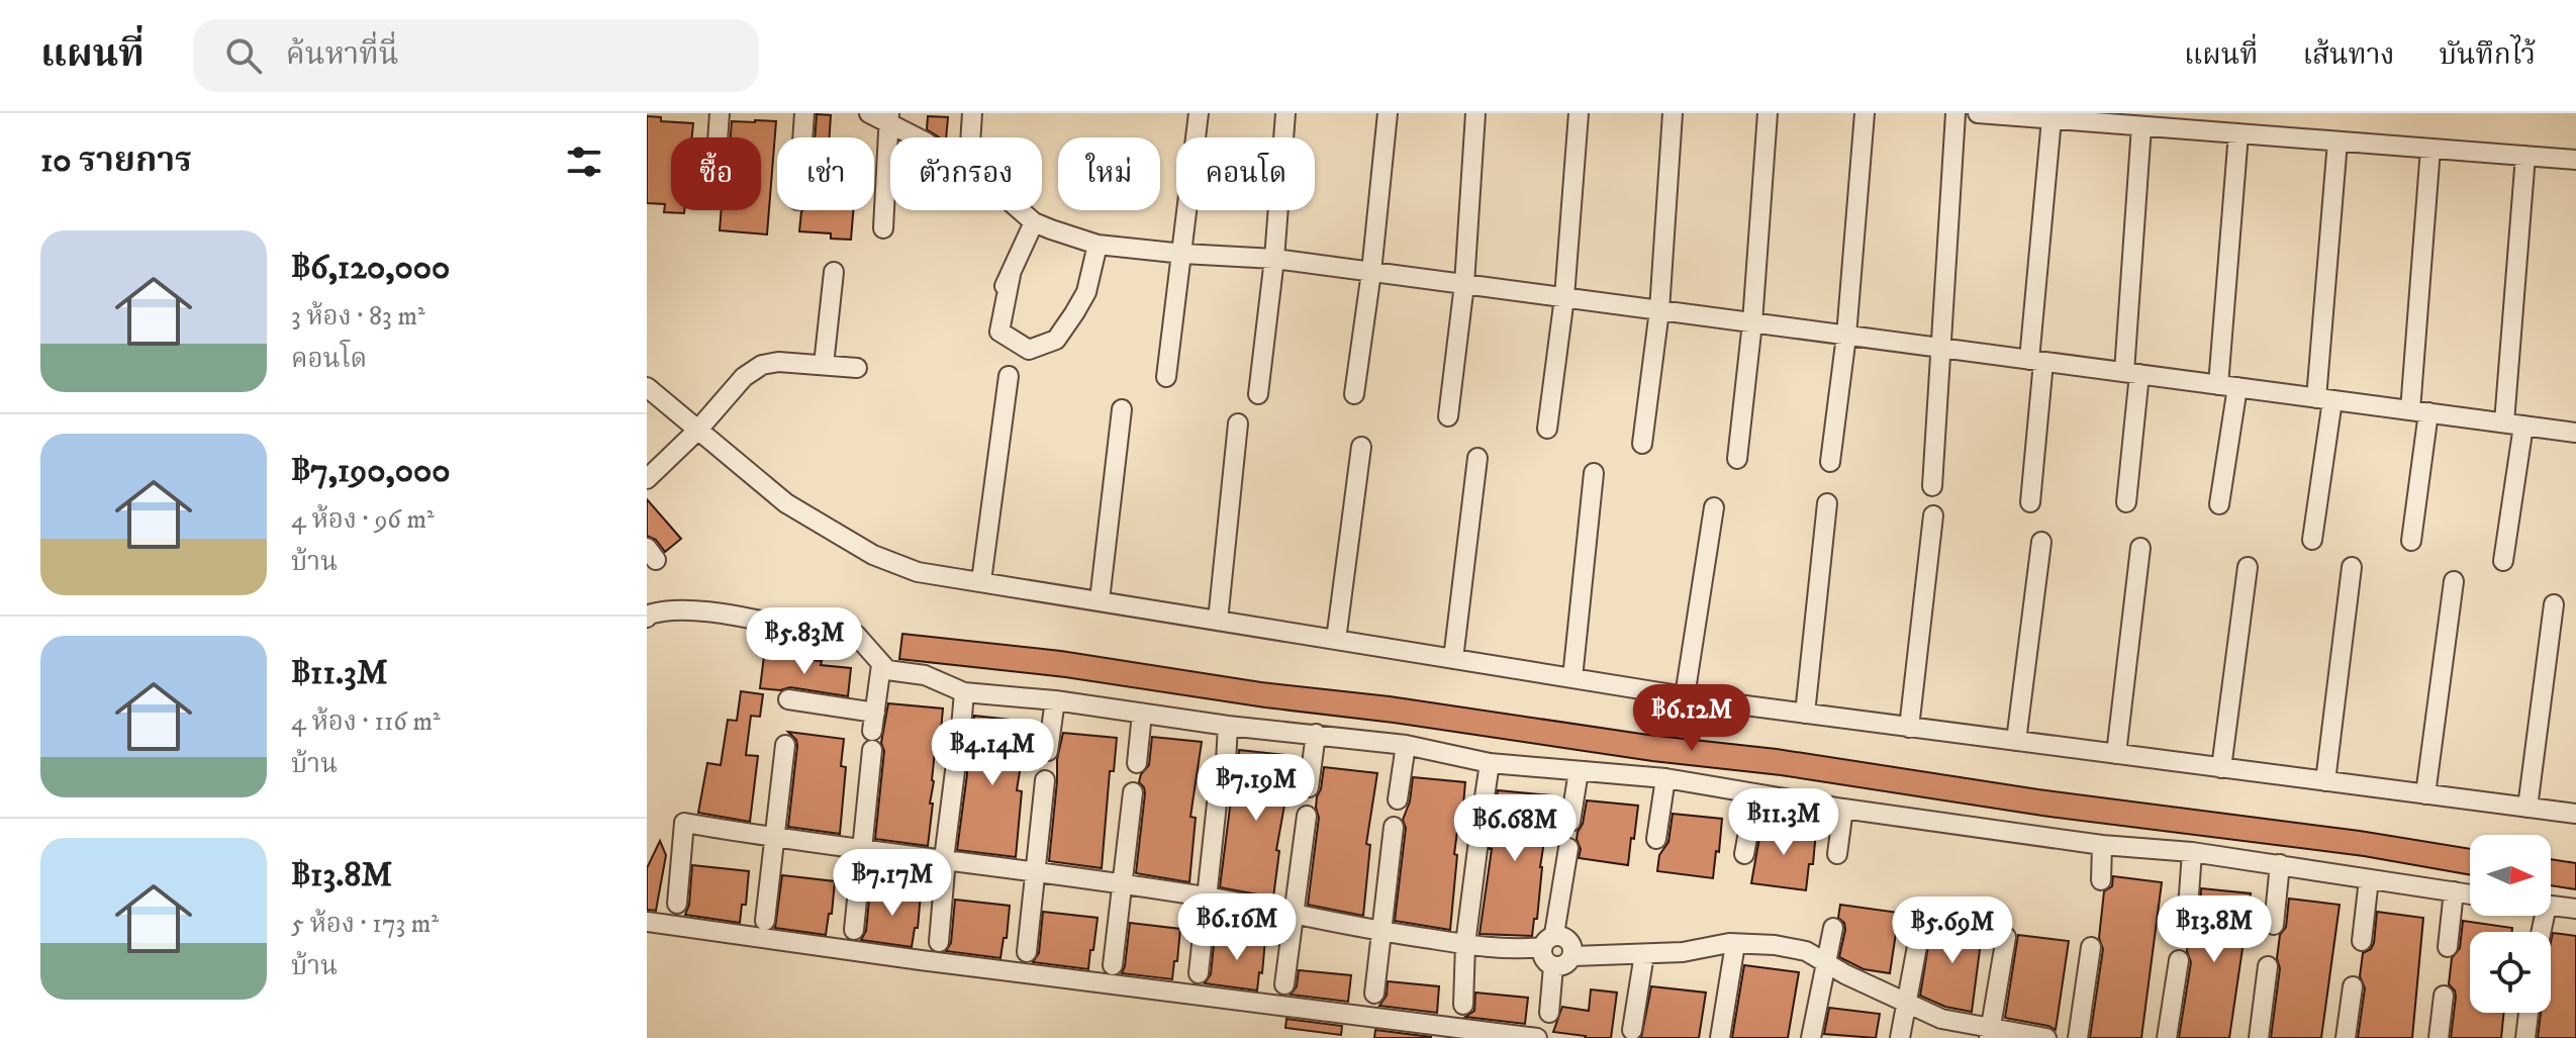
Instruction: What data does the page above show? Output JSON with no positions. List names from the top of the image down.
{
  "north": "right",
  "page": {
    "header": "แผนที่",
    "search": "ค้นหาที่นี่",
    "nav": ["แผนที่", "เส้นทาง", "บันทึกไว้"],
    "heading": "10 รายการ",
    "chip": [
      "ซื้อ",
      "เช่า",
      "ตัวกรอง",
      "ใหม่",
      "คอนโด"
    ],
    "list": [
      {
        "name": "฿6,120,000",
        "note": "3 ห้อง · 83 m² · คอนโด"
      },
      {
        "name": "฿7,190,000",
        "note": "4 ห้อง · 96 m² · บ้าน"
      },
      {
        "name": "฿11.3M",
        "note": "4 ห้อง · 116 m² · บ้าน"
      },
      {
        "name": "฿13.8M",
        "note": "5 ห้อง · 173 m² · บ้าน"
      }
    ],
    "price": [
      "฿5.83M",
      "฿6.12M",
      "฿4.14M",
      "฿7.19M",
      "฿11.3M",
      "฿6.68M",
      "฿7.17M",
      "฿6.16M",
      "฿13.8M",
      "฿5.69M"
    ]
  }
}
